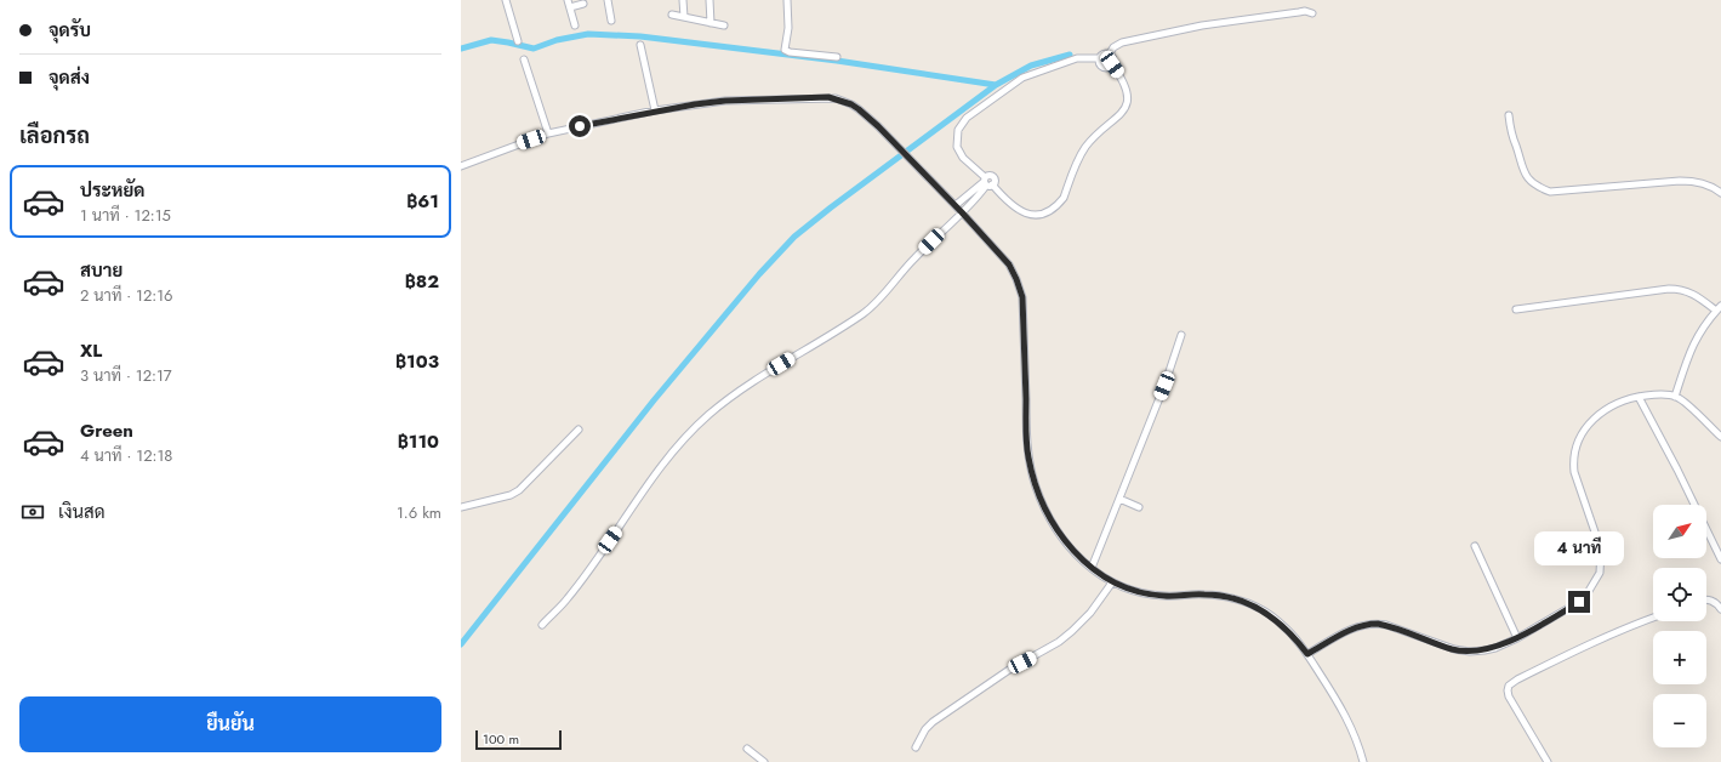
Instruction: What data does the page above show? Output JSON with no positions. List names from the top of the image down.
{
  "scale_bar": "100 m",
  "north": "top right",
  "page": {
    "banner": ["จุดรับ", "จุดส่ง"],
    "heading": "เลือกรถ",
    "list": [
      {
        "name": "ประหยัด",
        "note": "1 นาที · 12:15",
        "value": "฿61"
      },
      {
        "name": "สบาย",
        "note": "2 นาที · 12:16",
        "value": "฿82"
      },
      {
        "name": "XL",
        "note": "3 นาที · 12:17",
        "value": "฿103"
      },
      {
        "name": "Green",
        "note": "4 นาที · 12:18",
        "value": "฿110"
      }
    ],
    "pay": ["เงินสด", "1.6 km"],
    "map_buttons": ["+", "−"],
    "bubble": "4 นาที",
    "buttons": "ยืนยัน",
    "scale": "100 m"
  }
}
